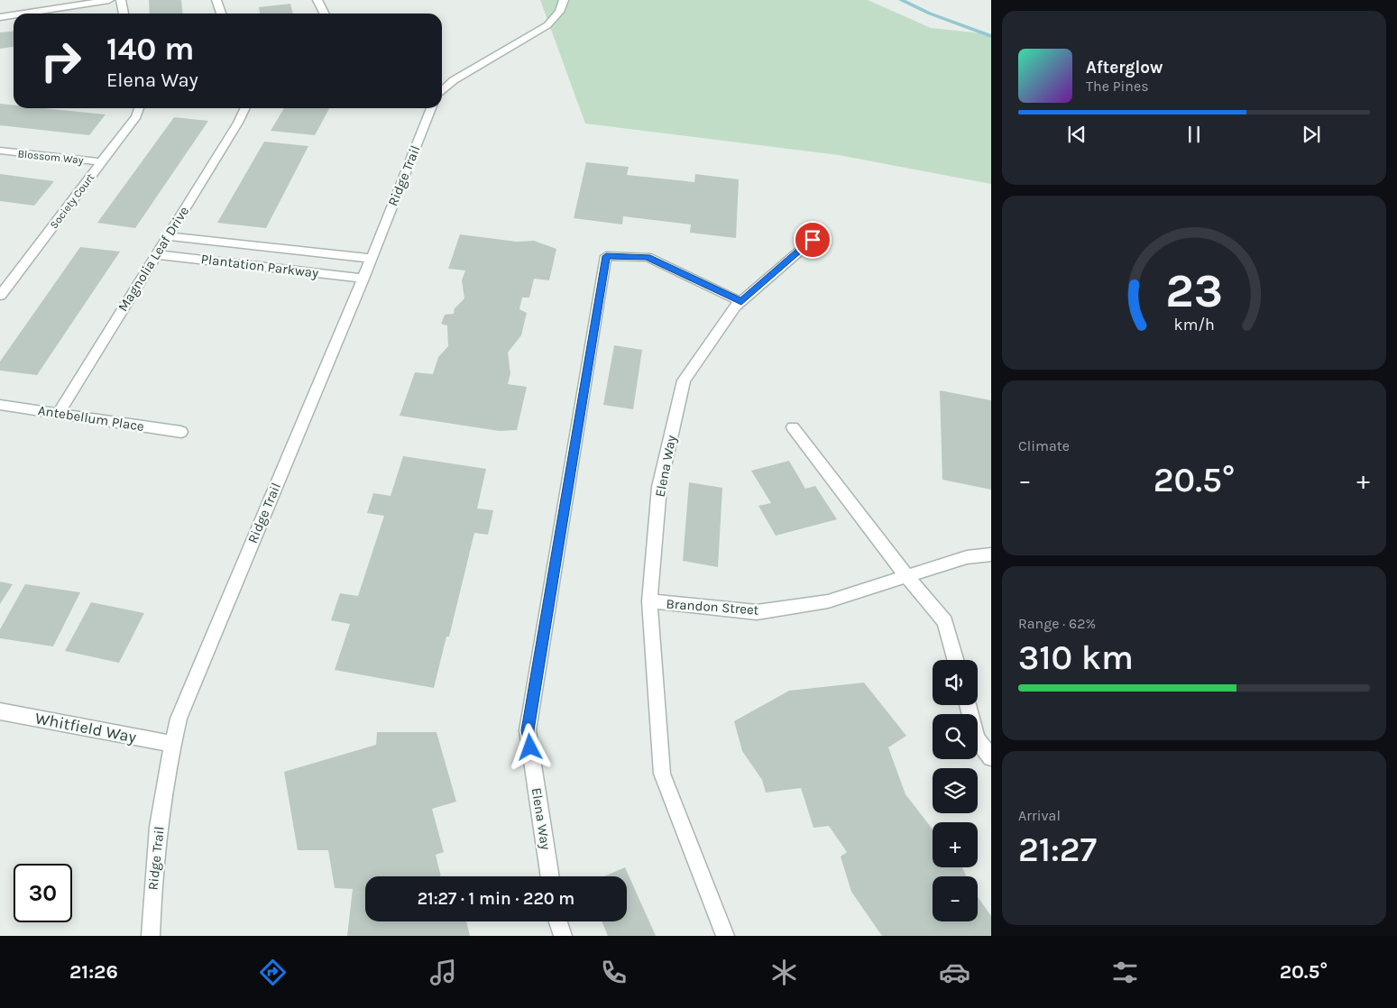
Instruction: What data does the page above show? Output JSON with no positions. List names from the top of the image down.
{
  "streets": {
    "street": [
      "Blossom Way",
      "Ridge Trail",
      "Society Court",
      "Magnolia Leaf Drive",
      "Plantation Parkway",
      "Antebellum Place",
      "Elena Way",
      "Brandon Street",
      "Whitfield Way"
    ]
  },
  "crossings": [
    ["Blossom Way", "Society Court"],
    ["Ridge Trail", "Plantation Parkway"],
    ["Ridge Trail", "Whitfield Way"],
    ["Magnolia Leaf Drive", "Plantation Parkway"],
    ["Magnolia Leaf Drive", "Antebellum Place"],
    ["Elena Way", "Brandon Street"]
  ],
  "page": {
    "turn": ["140 m", "Elena Way"],
    "song": ["Afterglow", "The Pines"],
    "tile": [
      "Climate",
      ["Range · 62%", "310 km"],
      ["Arrival", "21:27"]
    ],
    "heat": ["−", "20.5°", "+"],
    "map_buttons": ["+", "−"],
    "limit": "30",
    "trip": "21:27 · 1 min · 220 m",
    "tabs": ["21:26", "20.5°"],
    "gauge": ["23", "km/h"]
  }
}
